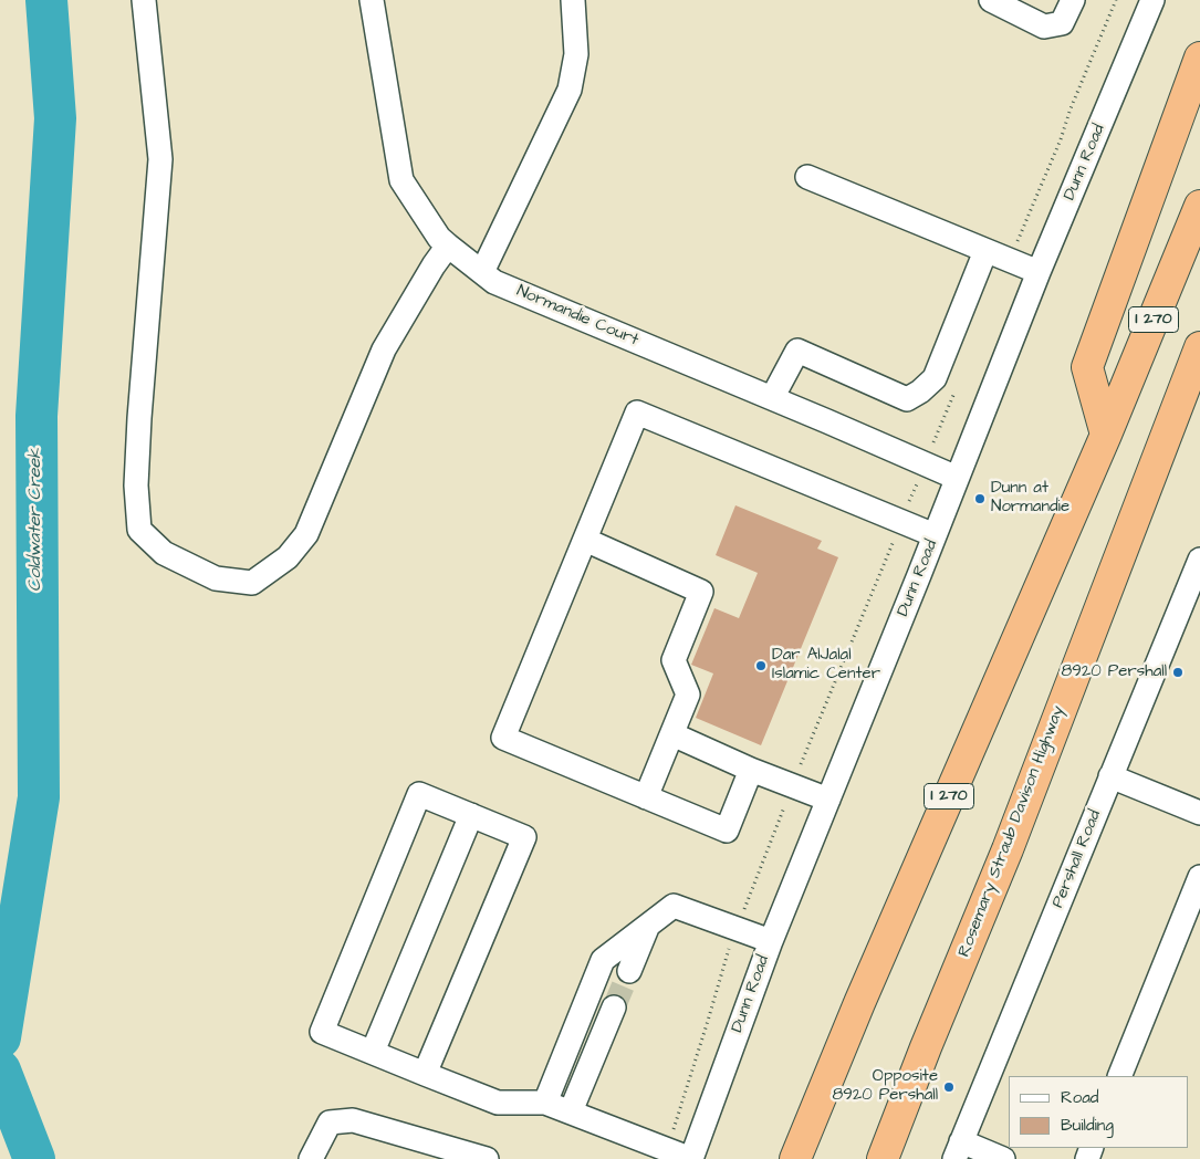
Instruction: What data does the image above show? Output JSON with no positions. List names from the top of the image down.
{
  "streets": {
    "highway": ["I 270", "Rosemary Straub Davison Highway"],
    "street": ["Dunn Road", "Normandie Court", "Pershall Road"]
  },
  "crossings": [
    ["Dunn Road", "Normandie Court"]
  ],
  "water": ["Coldwater Creek"],
  "places": [
    "Dunn at Normandie",
    "Dar AlJalal Islamic Center",
    "8920 Pershall",
    "Opposite 8920 Pershall"
  ],
  "legend": ["Road", "Building"]
}
